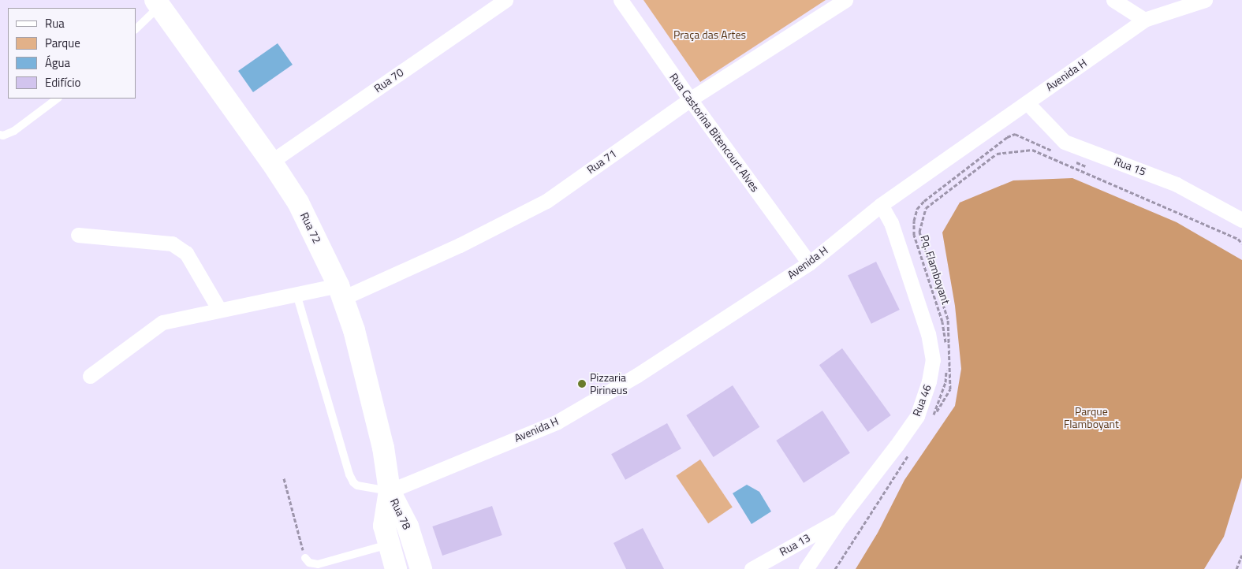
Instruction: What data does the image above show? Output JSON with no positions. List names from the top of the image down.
{
  "streets": {
    "main road": ["Rua 72", "Rua 78"],
    "street": [
      "Avenida H",
      "Rua 70",
      "Rua Castorina Bitencourt Alves",
      "Rua 71",
      "Rua 15",
      "Rua 46",
      "Rua 13"
    ],
    "path": ["Pq. Flamboyant"]
  },
  "crossings": [
    ["Avenida H", "Rua Castorina Bitencourt Alves"],
    ["Avenida H", "Rua 15"],
    ["Avenida H", "Rua 72"],
    ["Avenida H", "Rua 46"],
    ["Avenida H", "Rua 78"],
    ["Rua 70", "Rua 72"],
    ["Rua Castorina Bitencourt Alves", "Rua 71"],
    ["Rua 71", "Rua 72"],
    ["Rua 72", "Rua 78"],
    ["Rua 46", "Rua 13"]
  ],
  "parks": ["Praça das Artes", "Parque Flamboyant"],
  "places": ["Pizzaria Pirineus"],
  "legend": [
    "Rua",
    "Parque",
    "Água",
    "Edifício"
  ]
}
